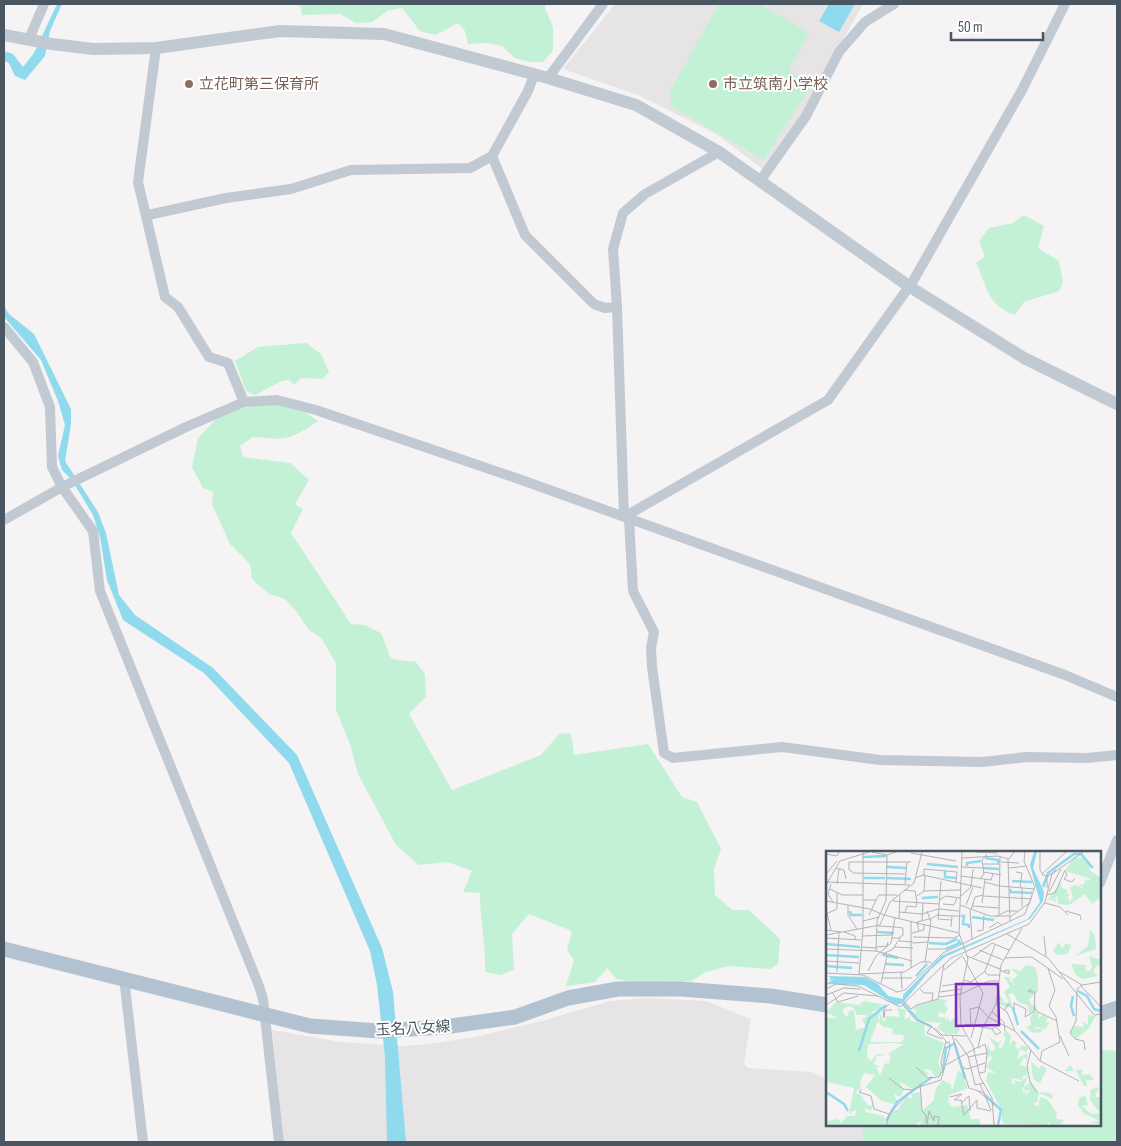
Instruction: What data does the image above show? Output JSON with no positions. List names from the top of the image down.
{
  "streets": {
    "main road": ["玉名八女線"]
  },
  "places": ["立花町第三保育所", "市立筑南小学校"],
  "scale_bar": "50 m"
}
